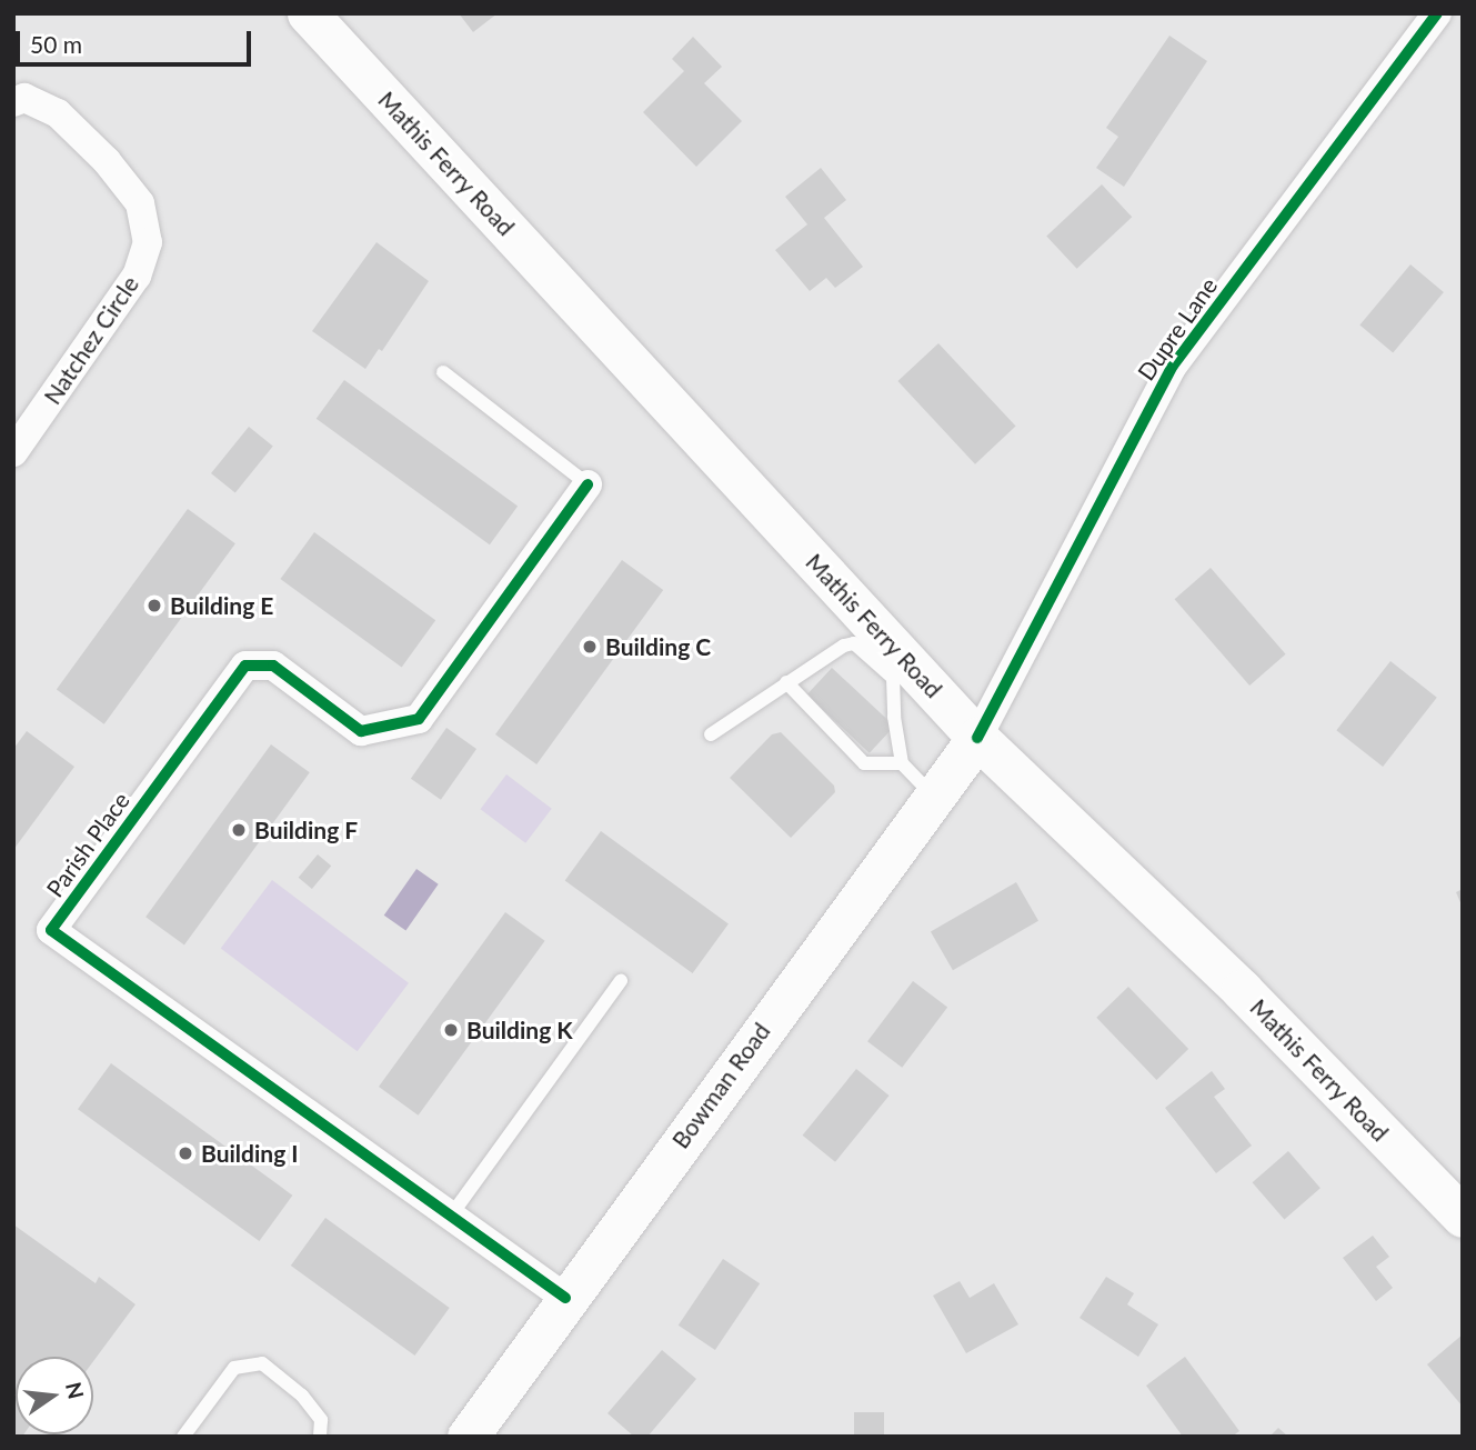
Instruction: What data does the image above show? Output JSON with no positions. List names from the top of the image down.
{
  "streets": {
    "main road": ["Mathis Ferry Road", "Bowman Road"],
    "street": ["Dupre Lane", "Natchez Circle", "Parish Place"]
  },
  "crossings": [
    ["Mathis Ferry Road", "Dupre Lane"],
    ["Mathis Ferry Road", "Bowman Road"],
    ["Dupre Lane", "Bowman Road"],
    ["Parish Place", "Bowman Road"]
  ],
  "places": [
    "Building E",
    "Building C",
    "Building F",
    "Building K",
    "Building I"
  ],
  "scale_bar": "50 m",
  "north": "right"
}
